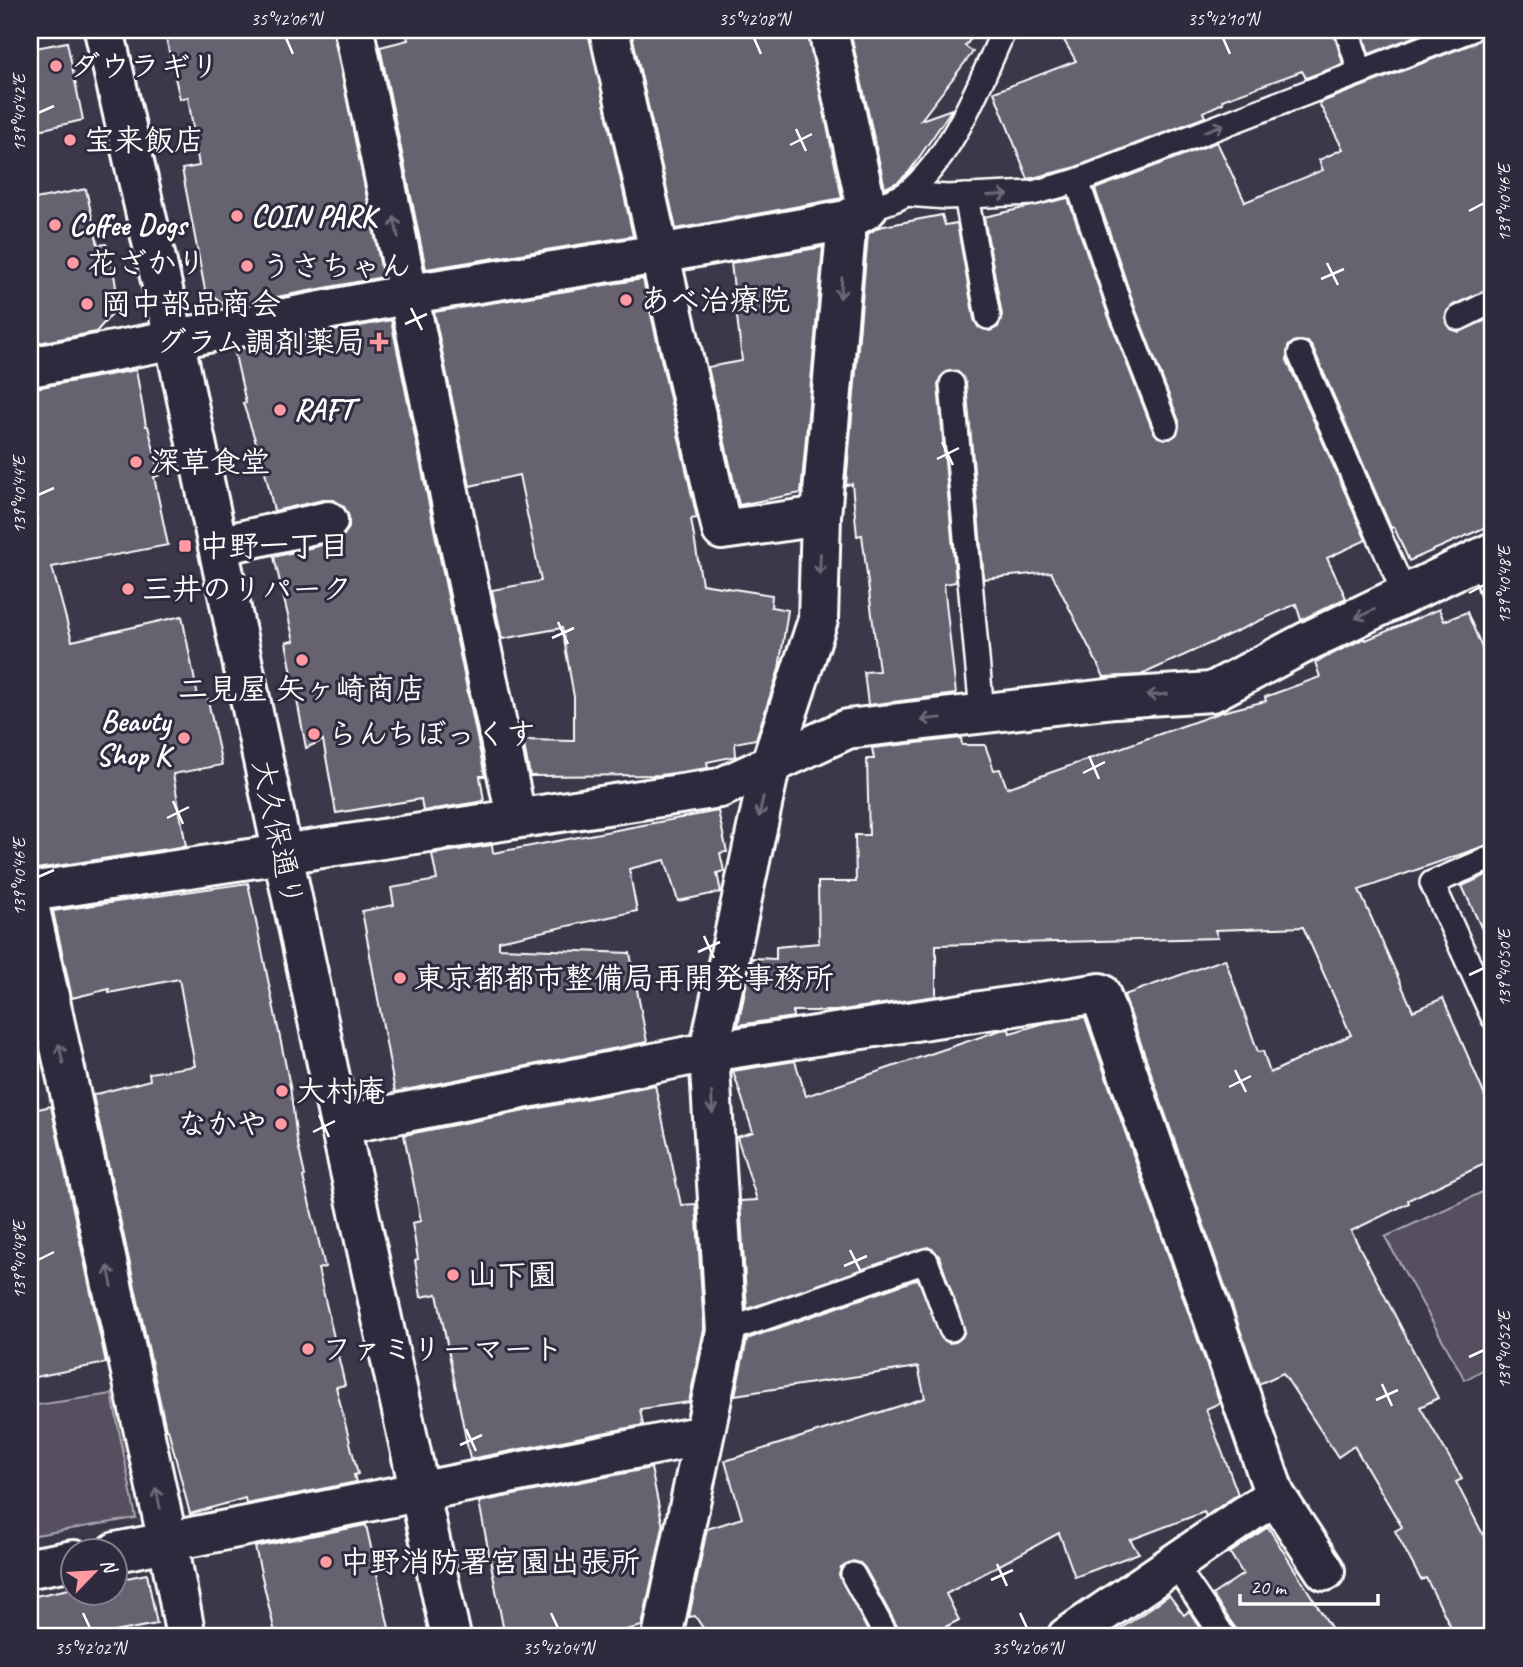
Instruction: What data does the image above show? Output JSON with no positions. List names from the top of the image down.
{
  "streets": {
    "street": ["大久保通り"]
  },
  "places": {
    "other": [
      "ダウラギリ",
      "宝来飯店",
      "COIN PARK",
      "Coffee Dogs",
      "花ざかり",
      "うさちゃん",
      "あべ治療院",
      "岡中部品商会",
      "RAFT",
      "深草食堂",
      "三井のリパーク",
      "二見屋 矢ヶ崎商店",
      "らんちぼっくす",
      "Beauty Shop K",
      "東京都都市整備局再開発事務所",
      "大村庵",
      "なかや",
      "山下園",
      "ファミリーマート",
      "中野消防署宮園出張所"
    ],
    "health": ["グラム調剤薬局"],
    "transit": ["中野一丁目"]
  },
  "scale_bar": "20 m",
  "north": "top right",
  "coordinates": [
    "35°42'06\"N",
    "35°42'08\"N",
    "35°42'10\"N",
    "139°40'42\"E",
    "139°40'46\"E",
    "139°40'44\"E",
    "139°40'48\"E",
    "139°40'50\"E",
    "139°40'52\"E",
    "35°42'02\"N",
    "35°42'04\"N"
  ]
}
